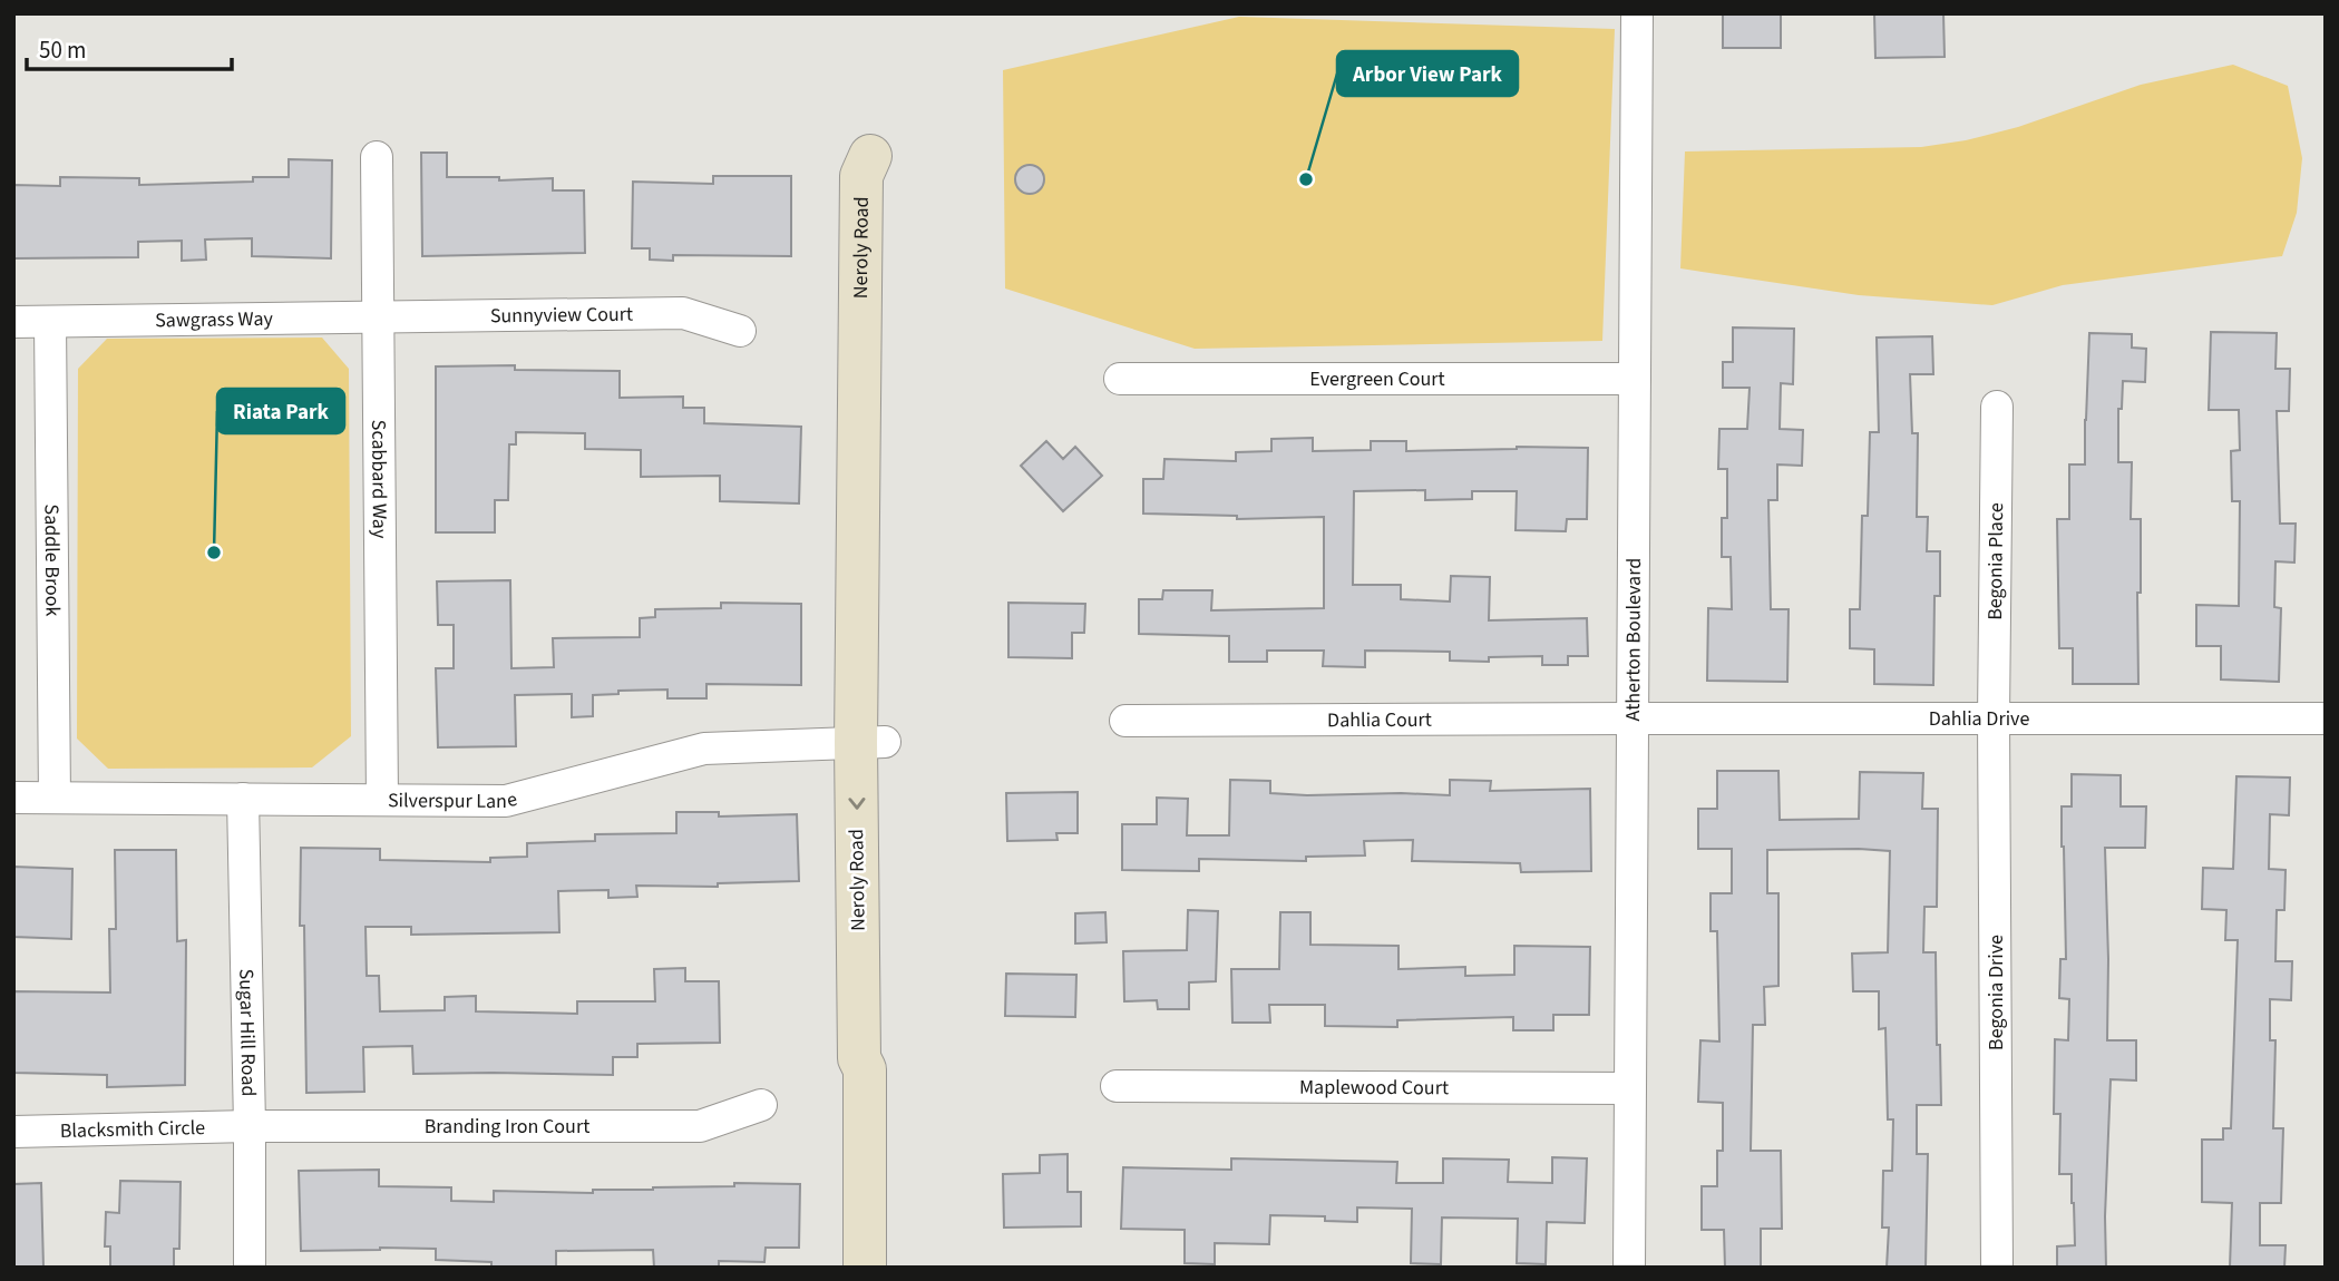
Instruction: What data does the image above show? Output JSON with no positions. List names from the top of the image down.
{
  "streets": {
    "street": [
      "Neroly Road",
      "Sunnyview Court",
      "Sawgrass Way",
      "Evergreen Court",
      "Scabbard Way",
      "Saddle Brook",
      "Begonia Place",
      "Atherton Boulevard",
      "Dahlia Drive",
      "Dahlia Court",
      "Silverspur Lane",
      "Begonia Drive",
      "Sugar Hill Road",
      "Maplewood Court",
      "Branding Iron Court",
      "Blacksmith Circle"
    ]
  },
  "crossings": [
    ["Neroly Road", "Silverspur Lane"],
    ["Sunnyview Court", "Sawgrass Way"],
    ["Sunnyview Court", "Scabbard Way"],
    ["Sawgrass Way", "Scabbard Way"],
    ["Sawgrass Way", "Saddle Brook"],
    ["Evergreen Court", "Atherton Boulevard"],
    ["Scabbard Way", "Silverspur Lane"],
    ["Saddle Brook", "Silverspur Lane"],
    ["Begonia Place", "Dahlia Drive"],
    ["Begonia Place", "Begonia Drive"],
    ["Atherton Boulevard", "Dahlia Drive"],
    ["Atherton Boulevard", "Dahlia Court"],
    ["Atherton Boulevard", "Maplewood Court"],
    ["Dahlia Drive", "Dahlia Court"],
    ["Dahlia Drive", "Begonia Drive"],
    ["Silverspur Lane", "Sugar Hill Road"],
    ["Sugar Hill Road", "Branding Iron Court"],
    ["Sugar Hill Road", "Blacksmith Circle"],
    ["Branding Iron Court", "Blacksmith Circle"]
  ],
  "places": ["Arbor View Park", "Riata Park"],
  "scale_bar": "50 m"
}
